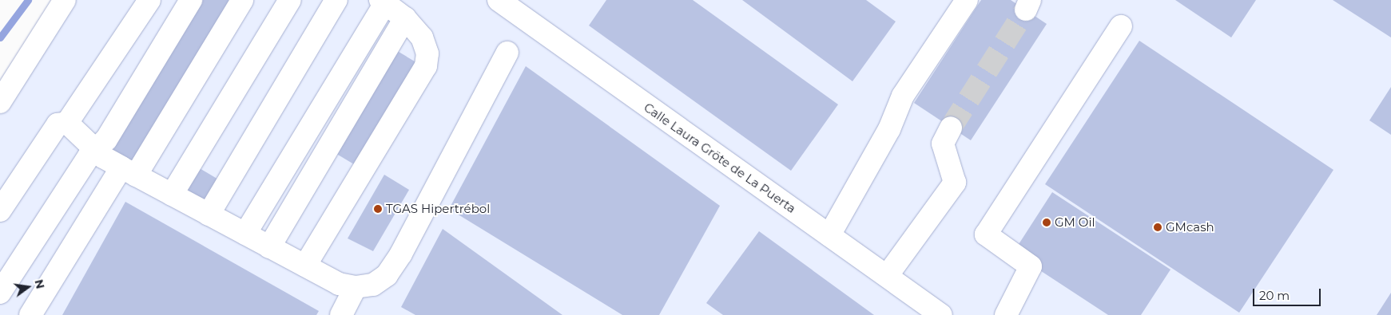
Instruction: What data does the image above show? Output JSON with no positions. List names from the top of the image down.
{
  "streets": {
    "street": ["Calle Laura Gröte de La Puerta"]
  },
  "places": ["TGAS Hipertrébol", "GM Oil", "GMcash"],
  "scale_bar": "20 m",
  "north": "right"
}
